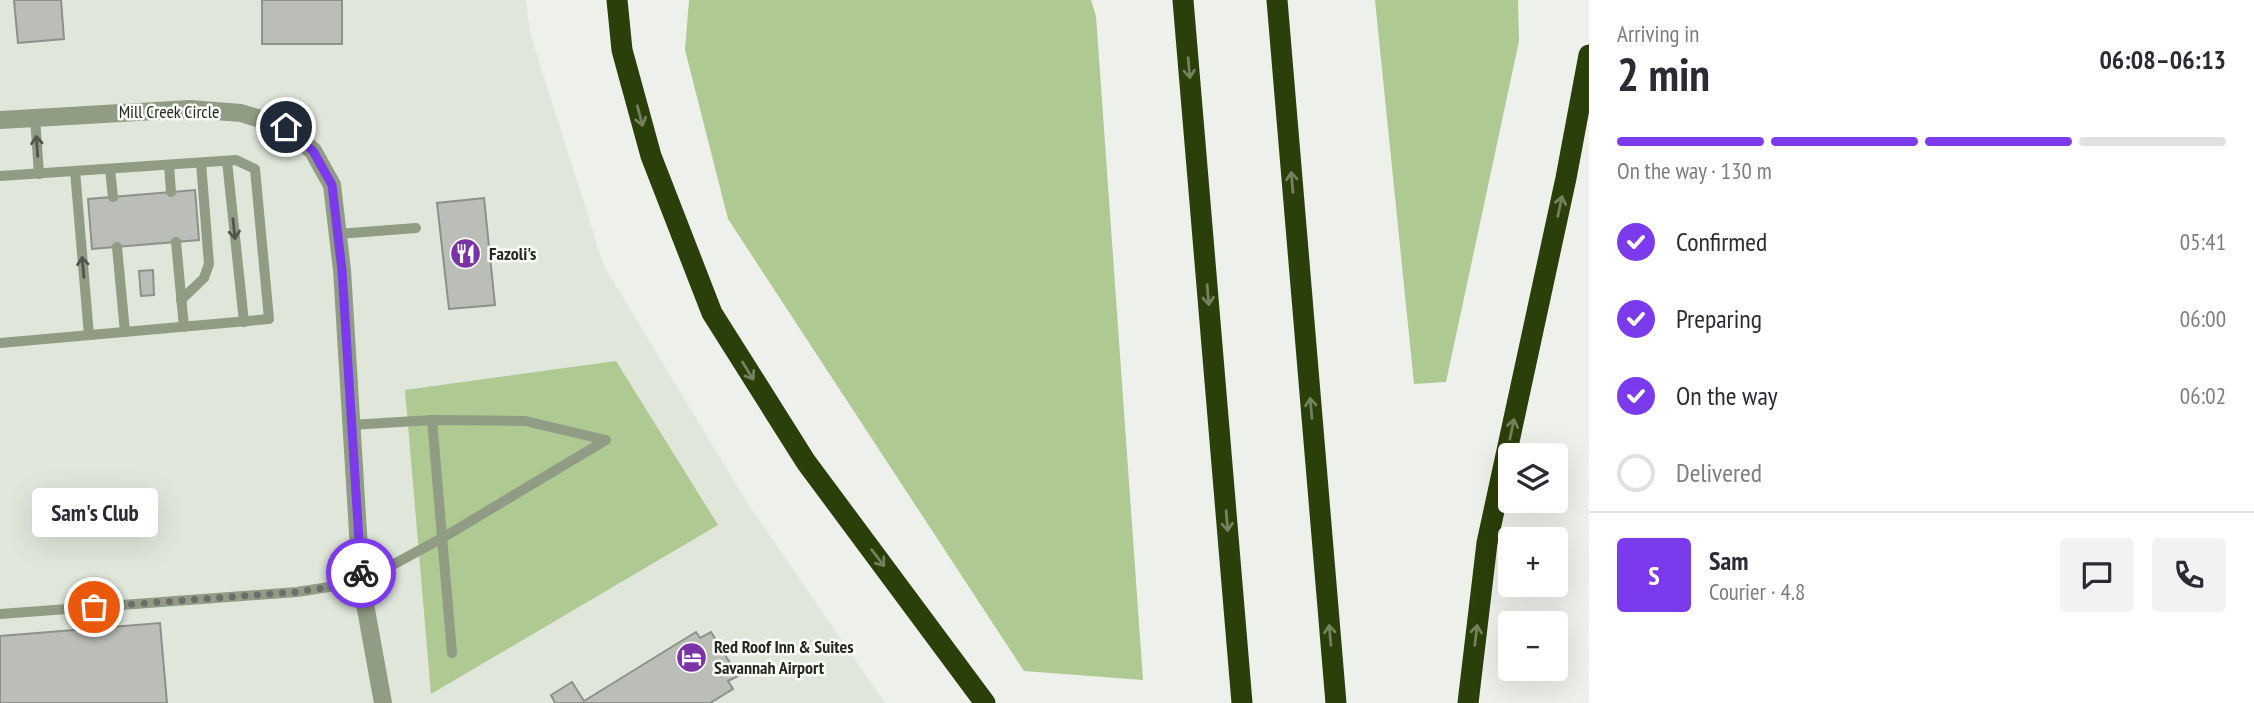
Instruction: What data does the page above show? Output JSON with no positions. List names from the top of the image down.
{
  "streets": {
    "street": ["Mill Creek Circle"]
  },
  "places": {
    "restaurant": ["Fazoli's"],
    "other": ["Sam's Club"],
    "hotel": ["Red Roof Inn & Suites Savannah Airport"]
  },
  "page": {
    "heading": ["2 min", "Arriving in", "06:08–06:13"],
    "panel": ["Sam", "Courier · 4.8"],
    "bar": "On the way · 130 m",
    "list": [
      ["Confirmed", "05:41"],
      ["Preparing", "06:00"],
      ["On the way", "06:02"],
      "Delivered"
    ],
    "map_buttons": ["+", "−"],
    "bubble": "Sam's Club",
    "round": "S"
  }
}
